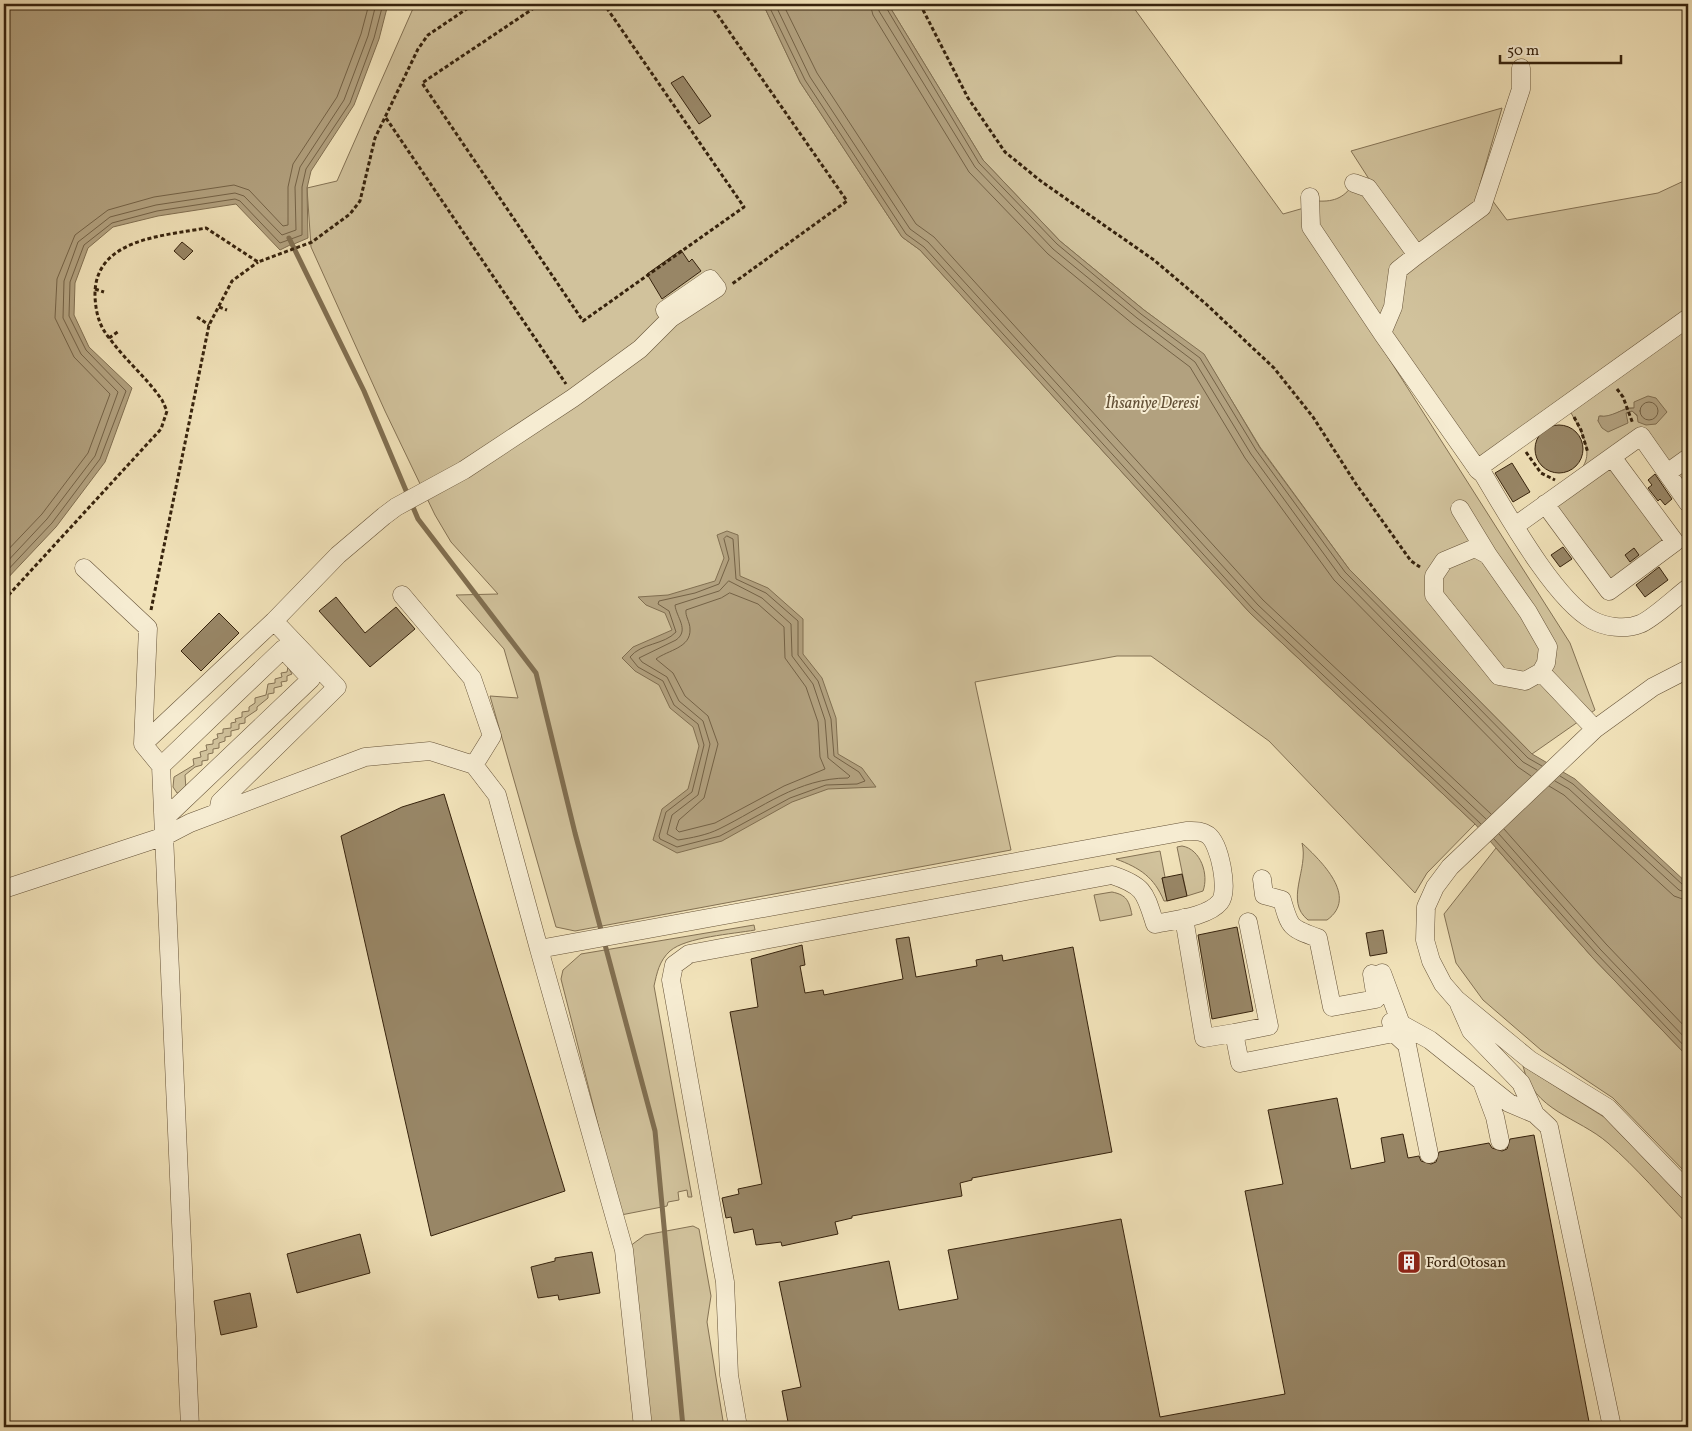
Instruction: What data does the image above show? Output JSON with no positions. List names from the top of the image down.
{
  "water": ["İhsaniye Deresi"],
  "places": {
    "building": ["Ford Otosan"]
  },
  "scale_bar": "50 m"
}
